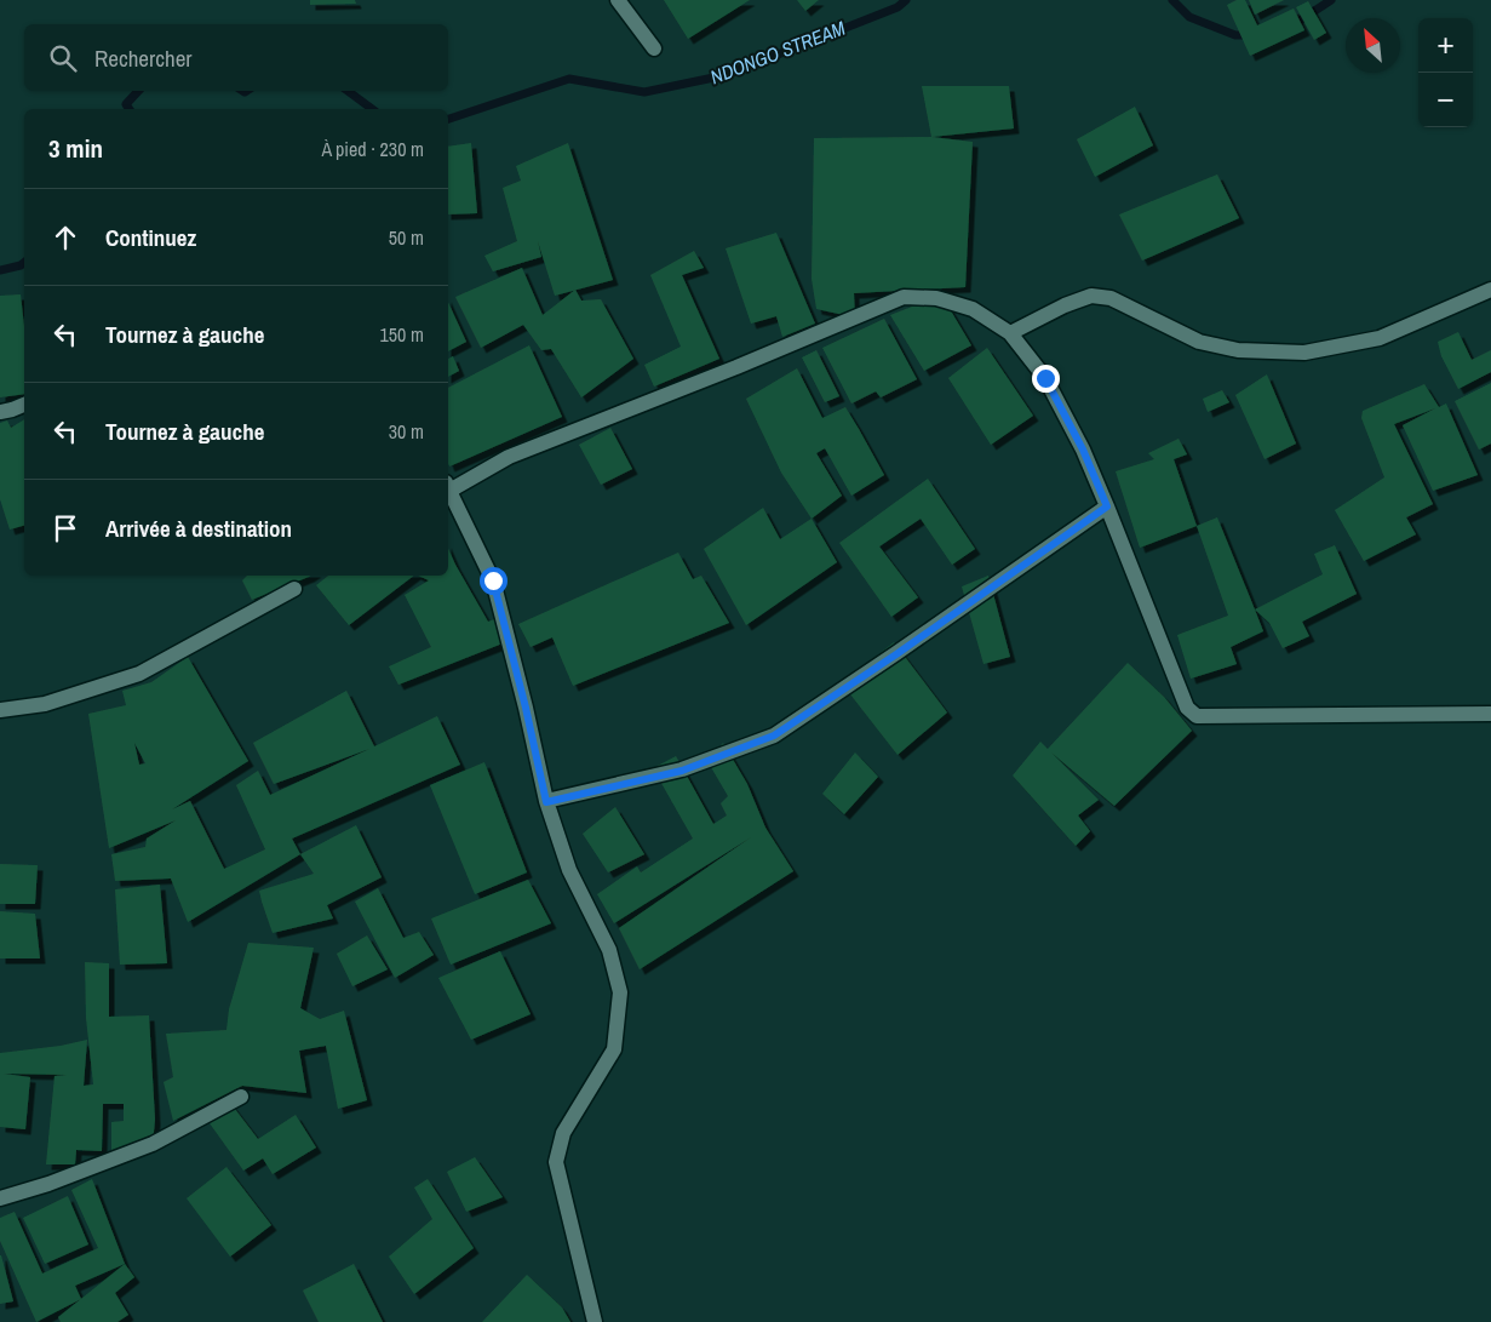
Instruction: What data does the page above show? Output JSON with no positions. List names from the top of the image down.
{
  "water": ["NDONGO STREAM"],
  "north": "top left",
  "page": {
    "map_buttons": ["+", "−"],
    "search": "Rechercher",
    "heading": ["3 min", "À pied · 230 m"],
    "list": [
      ["Continuez", "50 m"],
      ["Tournez à gauche", "150 m"],
      ["Tournez à gauche", "30 m"],
      "Arrivée à destination"
    ]
  }
}
